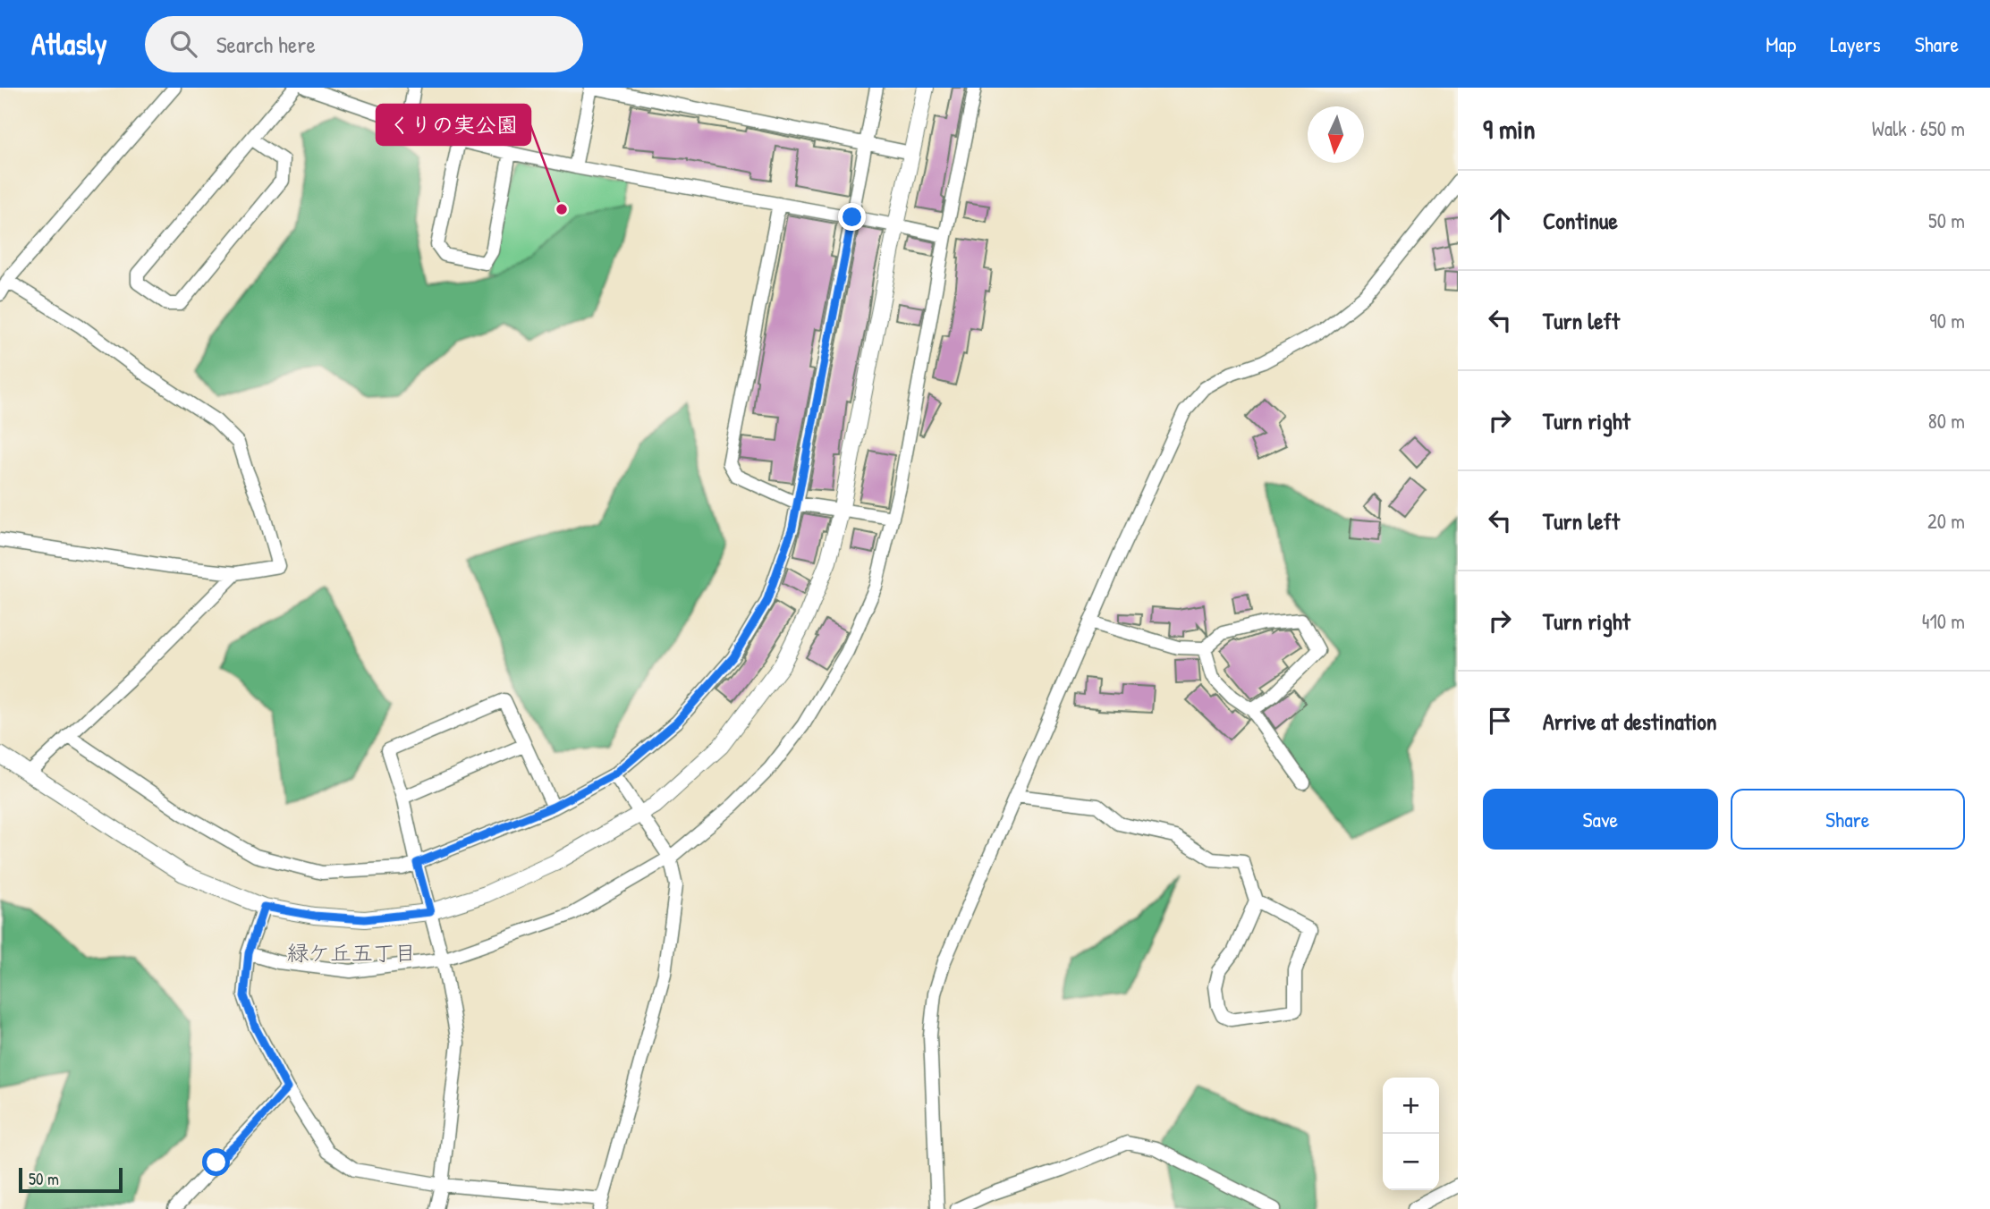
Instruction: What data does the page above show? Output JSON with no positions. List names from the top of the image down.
{
  "districts": ["緑ケ丘五丁目"],
  "places": ["くりの実公園"],
  "scale_bar": "50 m",
  "north": "bottom",
  "page": {
    "header": "Atlasly",
    "search": "Search here",
    "nav": ["Map", "Layers", "Share"],
    "heading": ["9 min", "Walk · 650 m"],
    "list": [
      ["Continue", "50 m"],
      ["Turn left", "90 m"],
      ["Turn right", "80 m"],
      ["Turn left", "20 m"],
      ["Turn right", "410 m"],
      "Arrive at destination"
    ],
    "buttons": ["Save", "Share"],
    "map_buttons": ["+", "−"],
    "scale": "50 m"
  }
}
